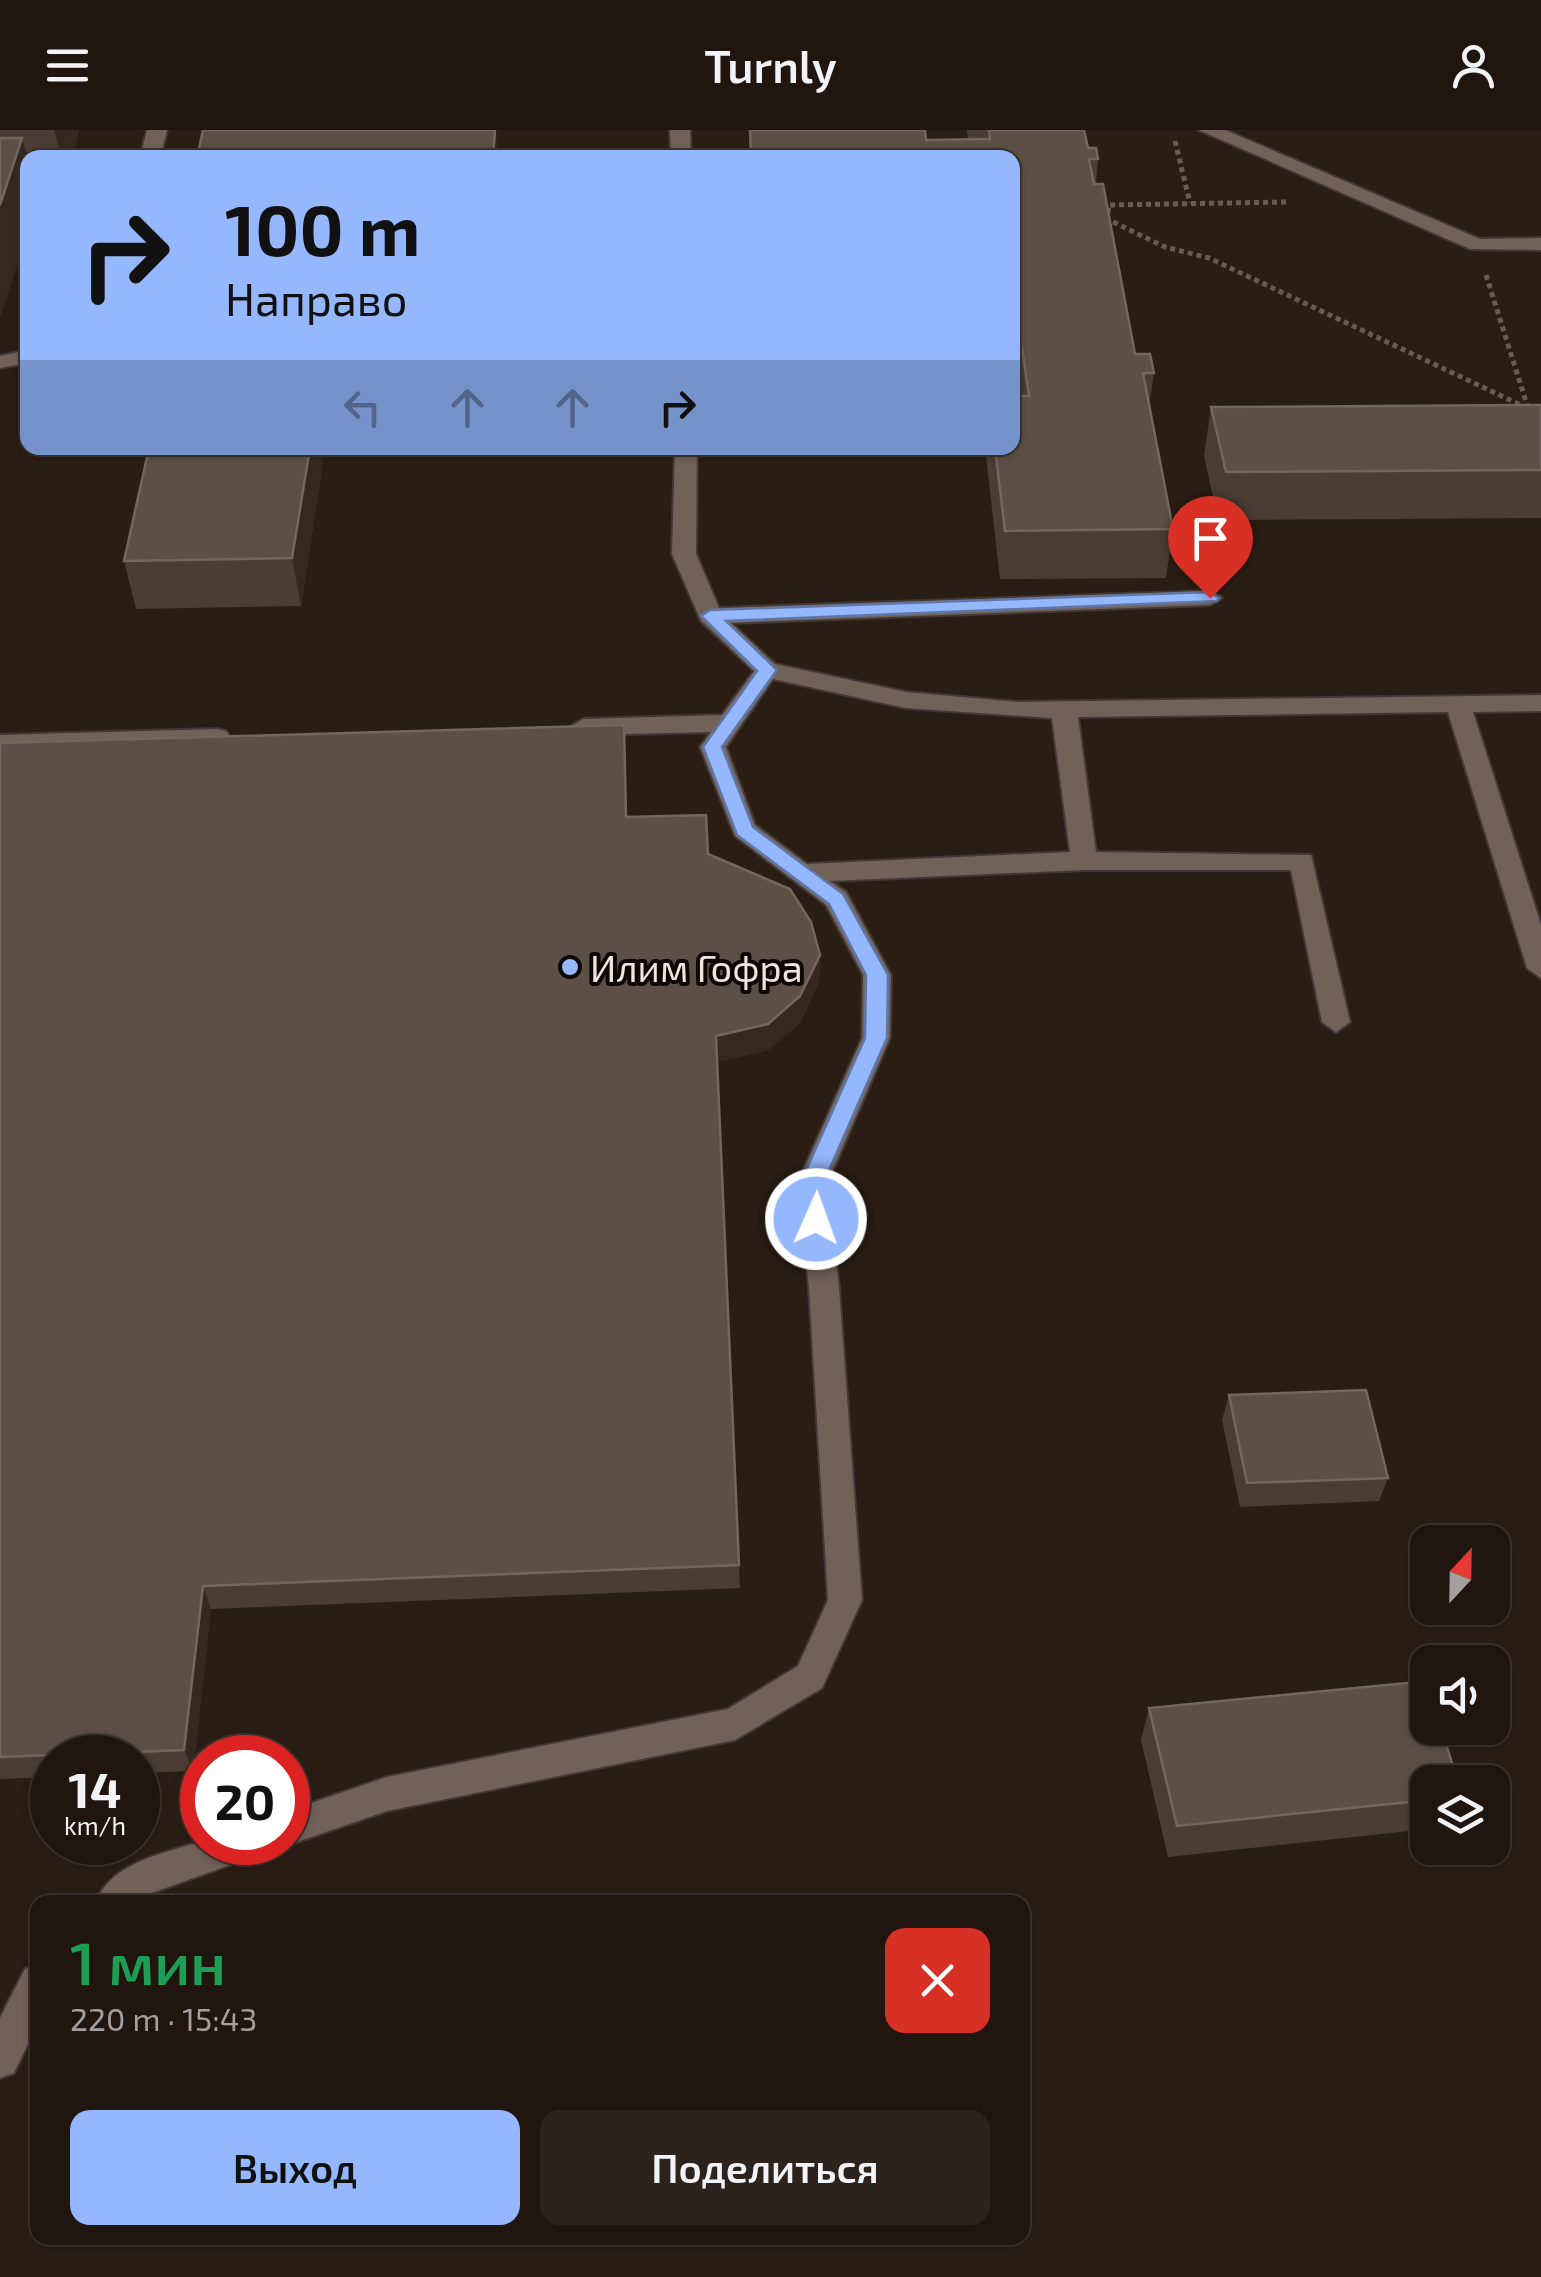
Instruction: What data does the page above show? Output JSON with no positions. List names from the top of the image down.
{
  "places": ["Илим Гофра"],
  "north": "top",
  "page": {
    "header": "Turnly",
    "turn": ["100 m", "Направо"],
    "speed": "14 km/h",
    "limit": "20",
    "heading": ["1 мин", "220 m · 15:43"],
    "buttons": ["Выход", "Поделиться"]
  }
}
